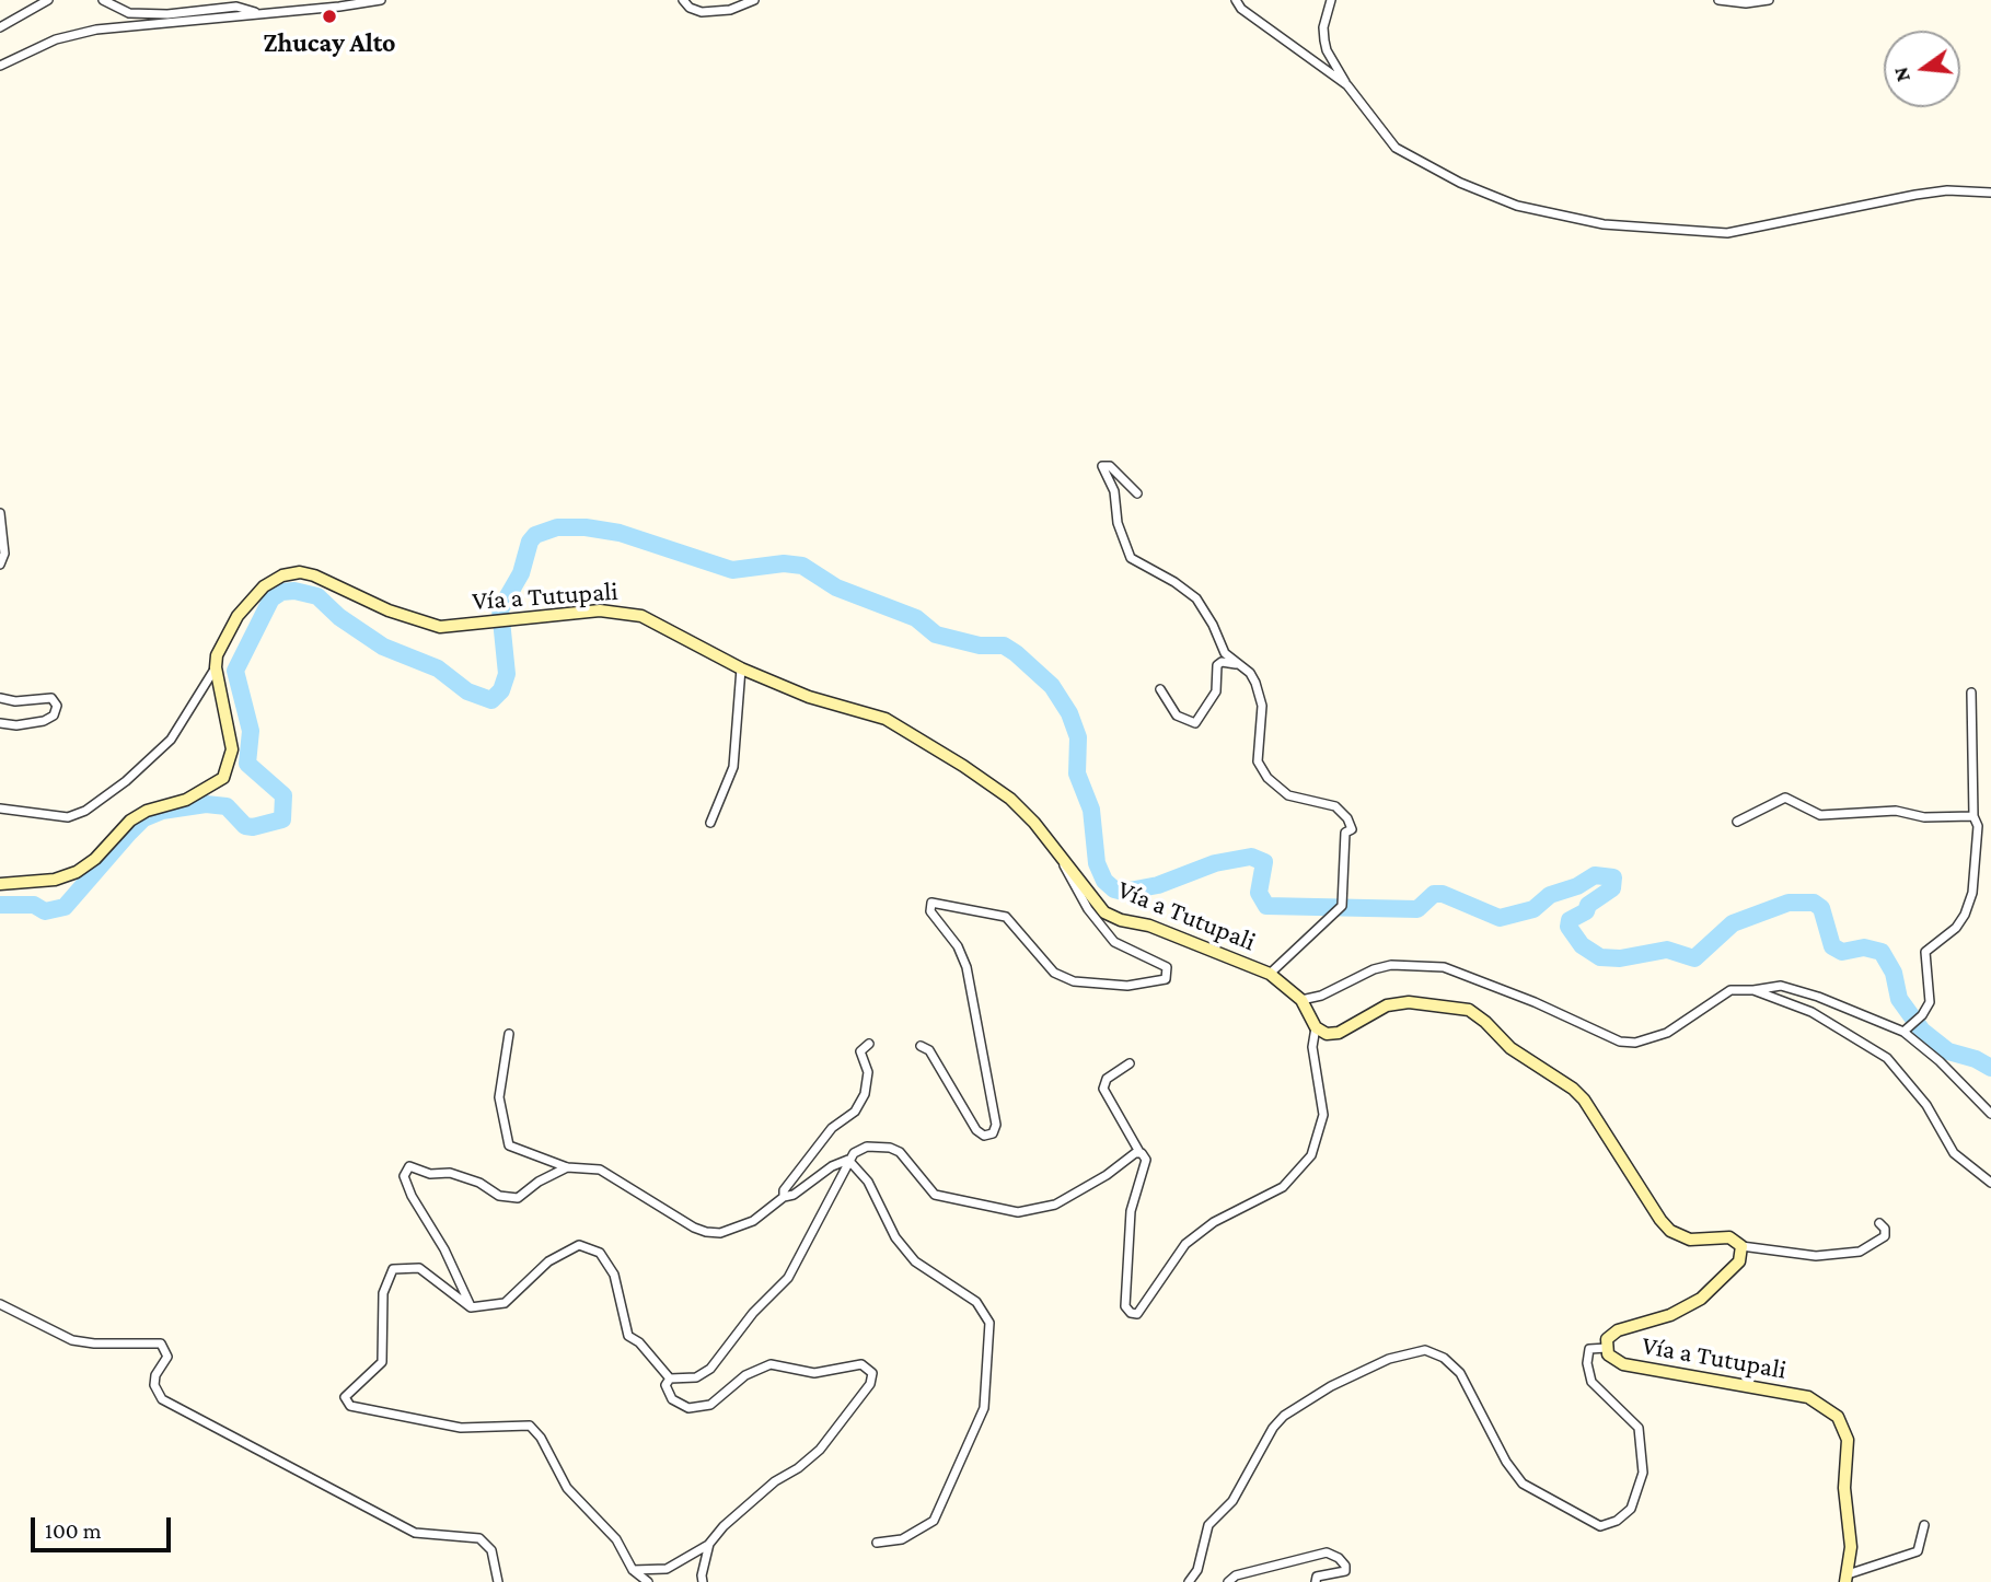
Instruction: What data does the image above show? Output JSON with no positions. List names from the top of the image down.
{
  "streets": {
    "street": ["Vía a Tutupali"]
  },
  "places": ["Zhucay Alto"],
  "scale_bar": "100 m",
  "north": "left"
}
